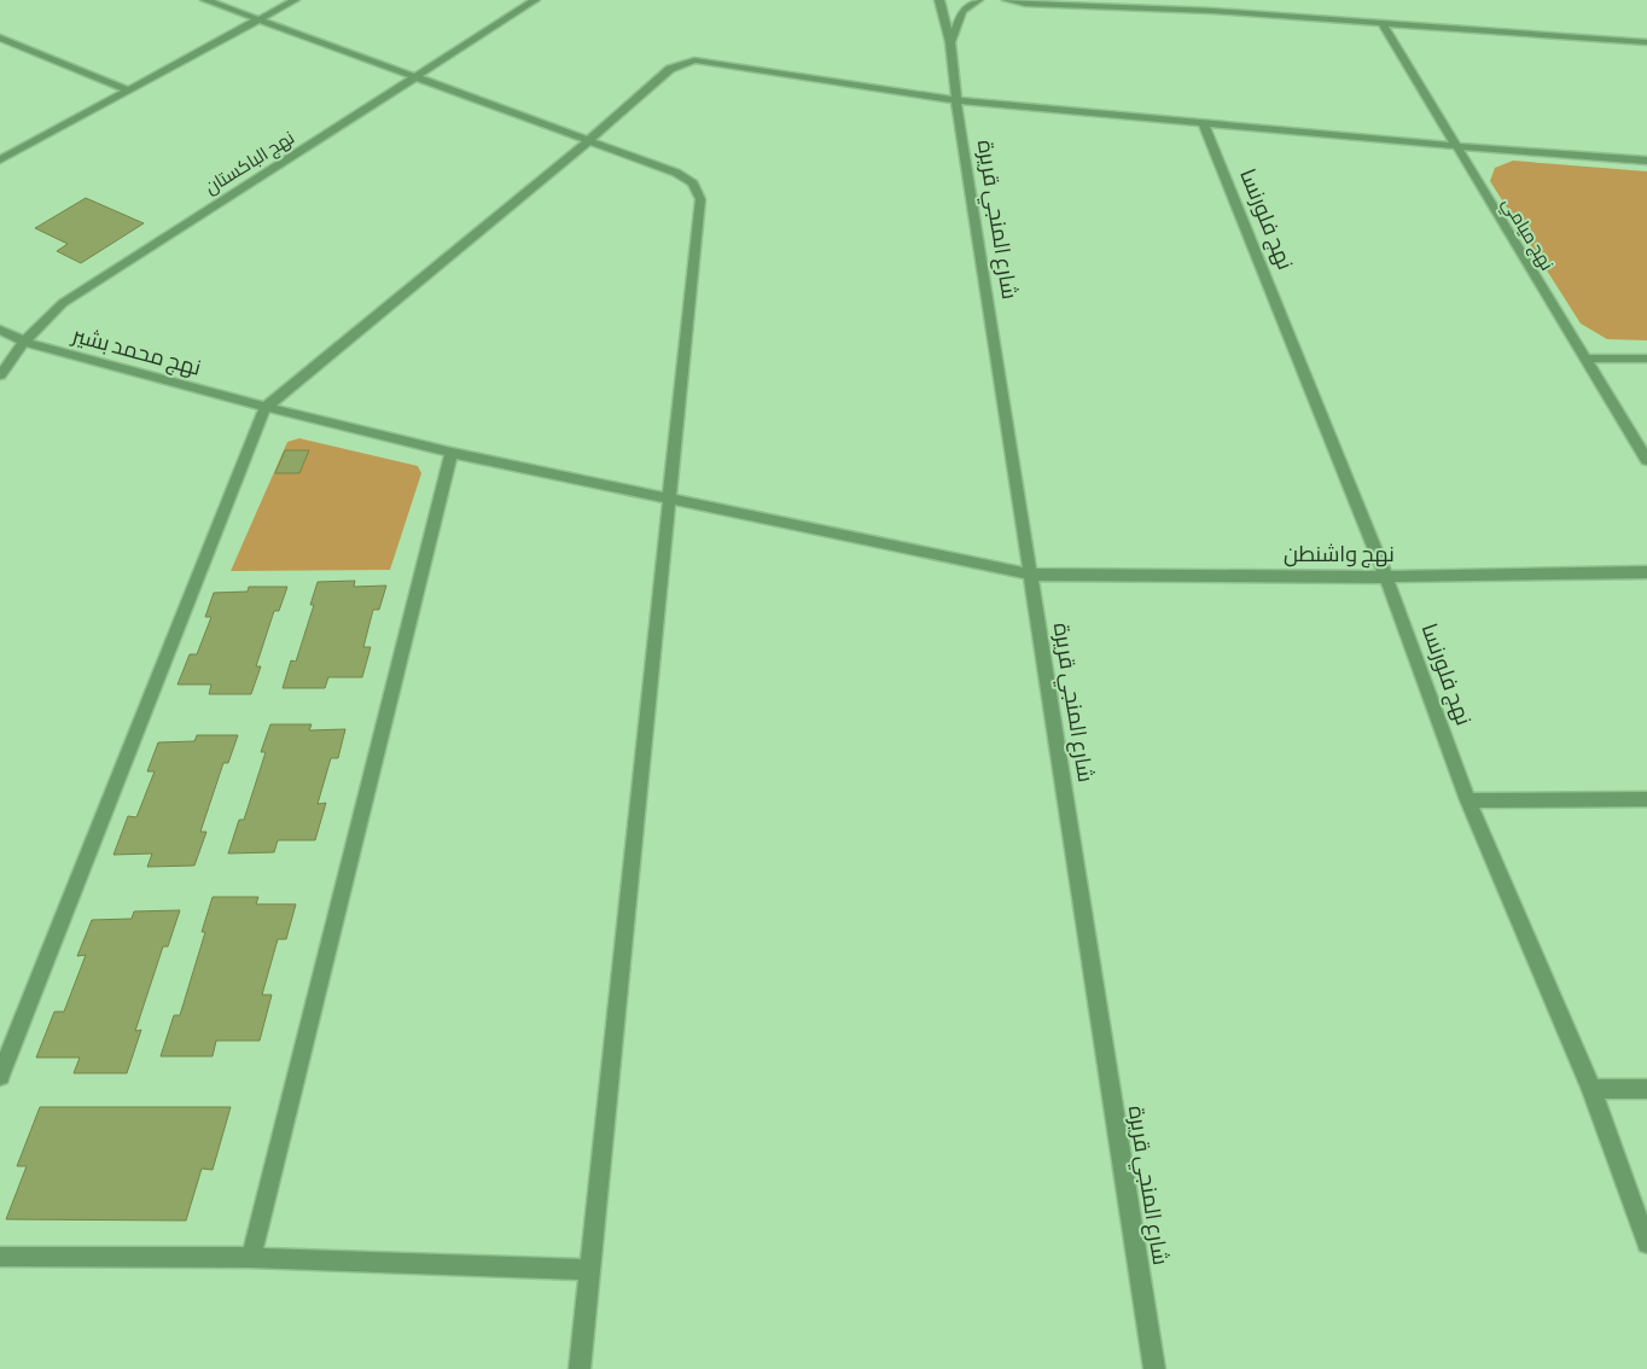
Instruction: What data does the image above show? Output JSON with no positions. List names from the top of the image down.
{
  "streets": {
    "street": [
      "نهج الباكستان",
      "شارع المنجي قريرة",
      "نهج فلورنسا",
      "نهج ميامي",
      "نهج محمد بشير",
      "نهج واشنطن"
    ]
  },
  "crossings": [
    ["نهج الباكستان", "نهج محمد بشير"],
    ["شارع المنجي قريرة", "نهج واشنطن"],
    ["نهج فلورنسا", "نهج واشنطن"],
    ["نهج محمد بشير", "نهج واشنطن"]
  ]
}
